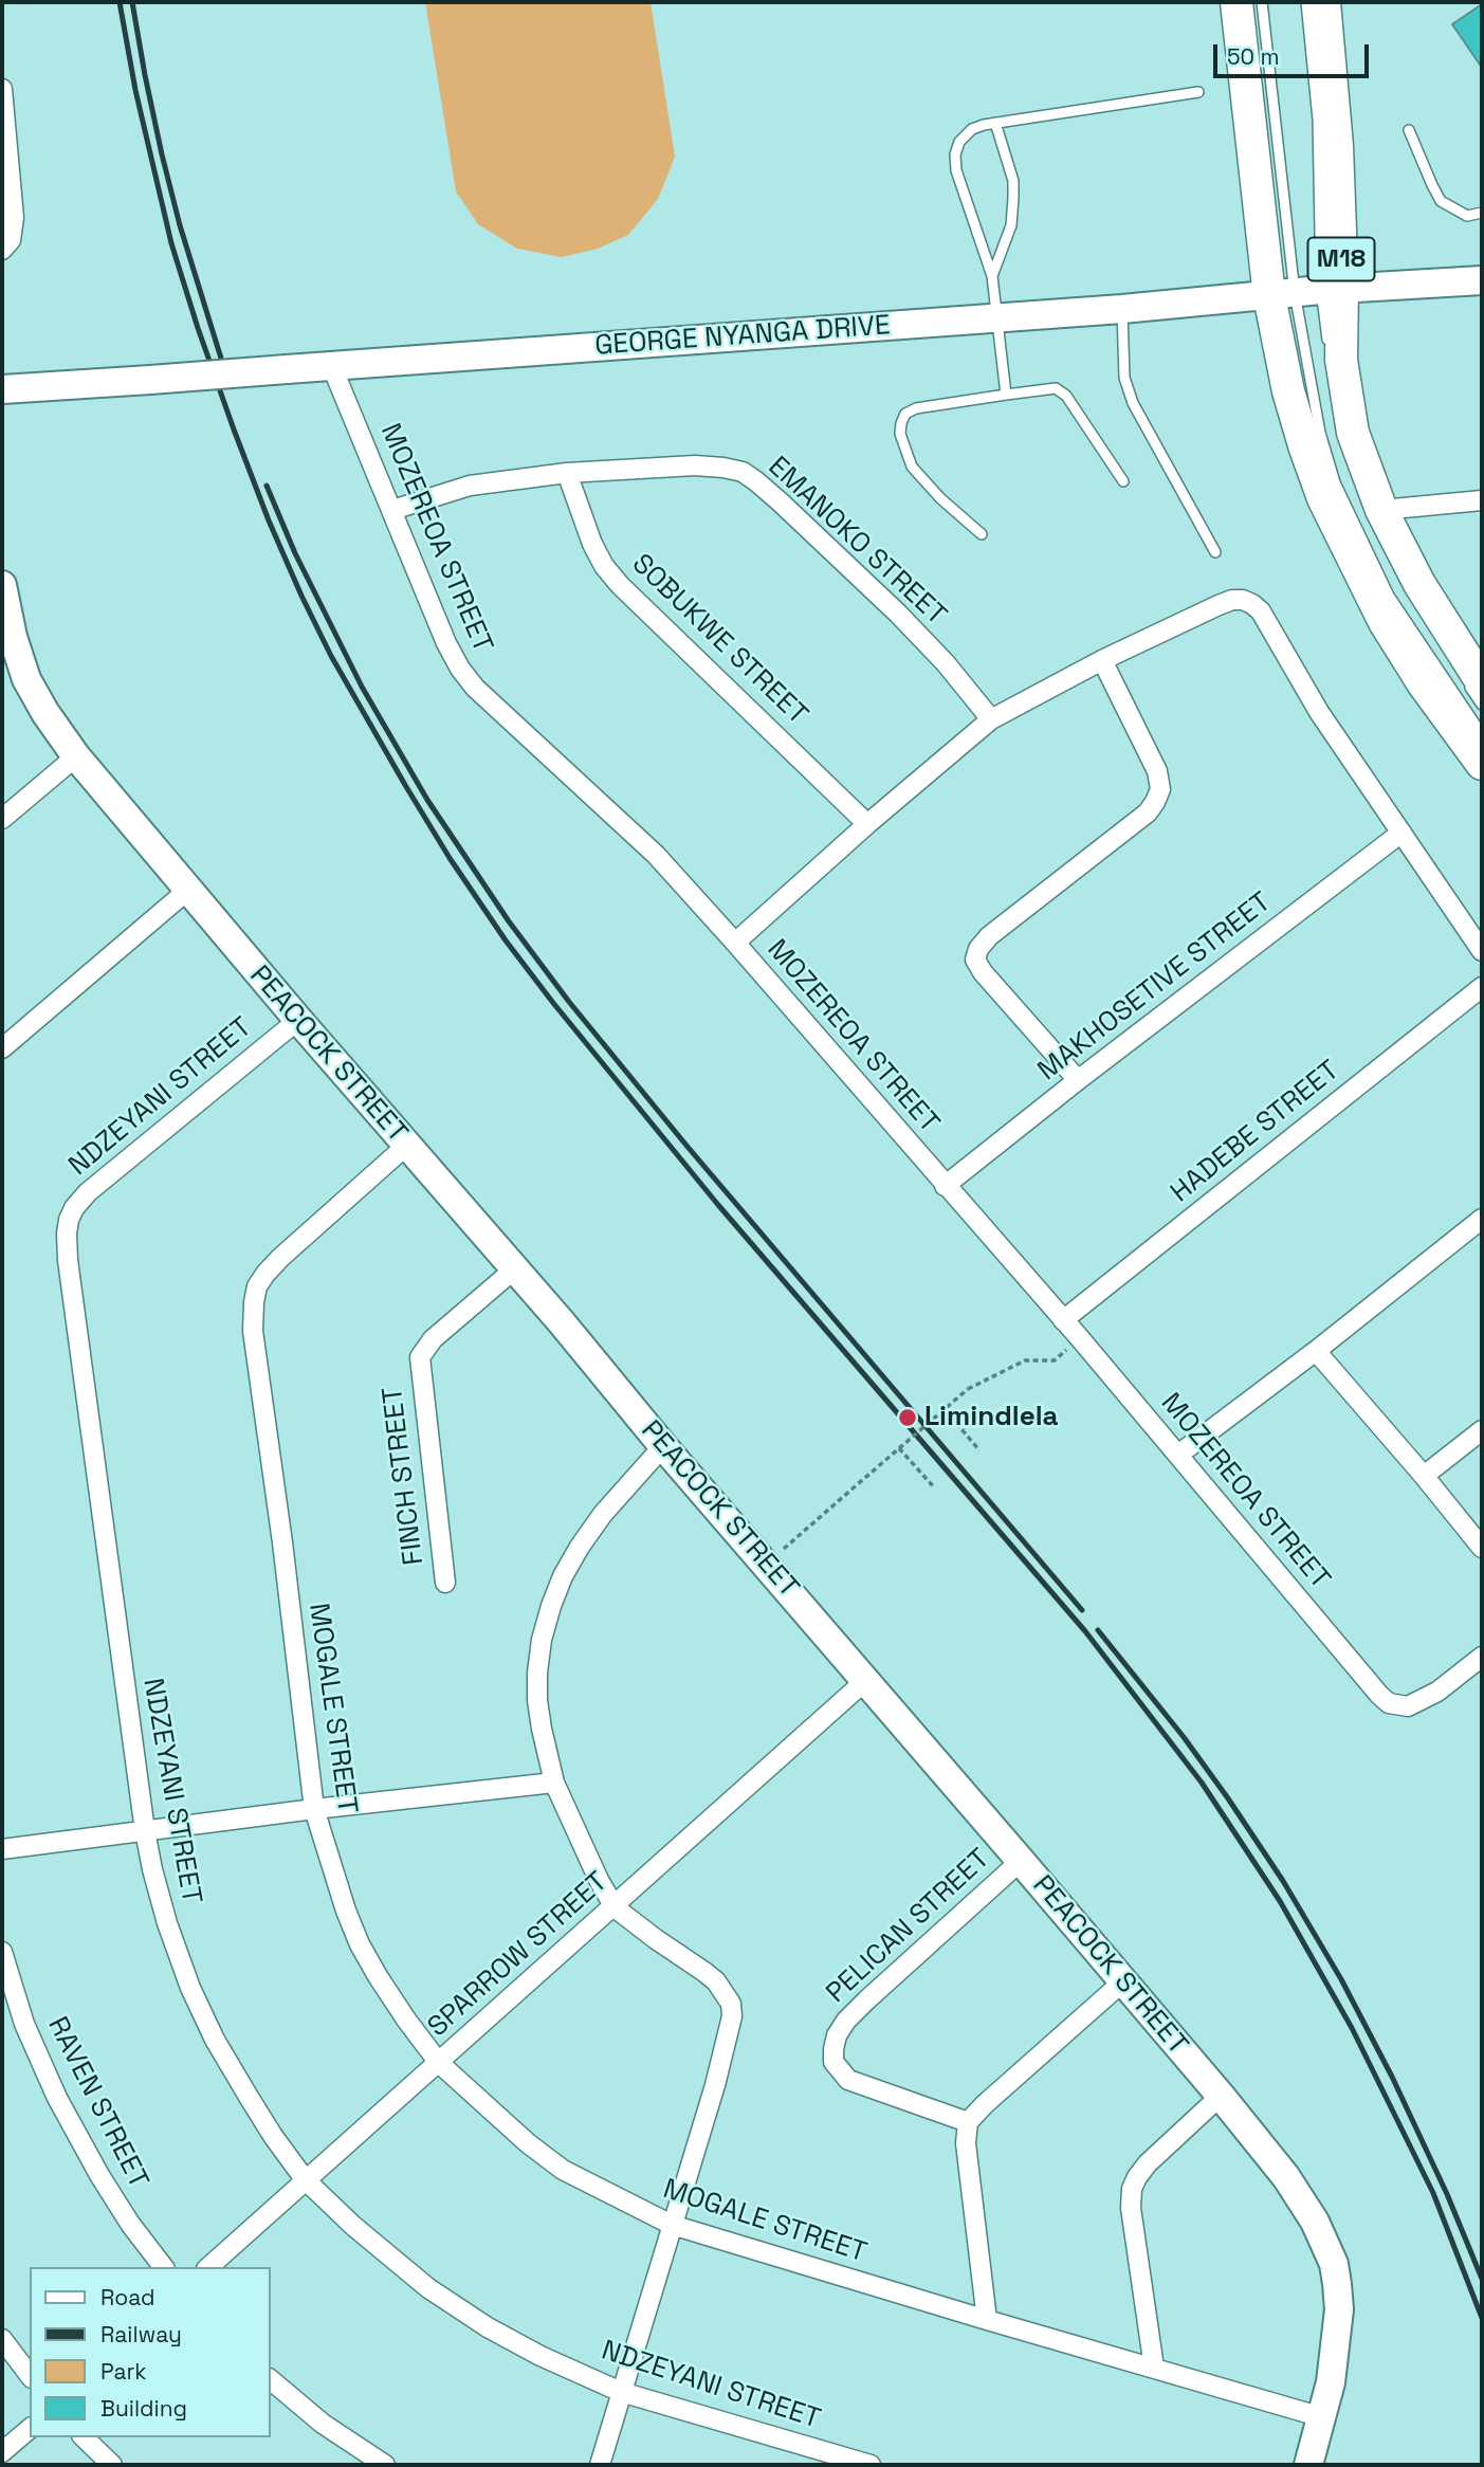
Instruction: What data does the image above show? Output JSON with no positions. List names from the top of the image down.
{
  "streets": {
    "main road": ["M18"],
    "street": [
      "GEORGE NYANGA DRIVE",
      "MOZEREOA STREET",
      "EMANOKO STREET",
      "SOBUKWE STREET",
      "MAKHOSETIVE STREET",
      "PEACOCK STREET",
      "NDZEYANI STREET",
      "HADEBE STREET",
      "FINCH STREET",
      "MOGALE STREET",
      "PELICAN STREET",
      "SPARROW STREET",
      "RAVEN STREET"
    ]
  },
  "crossings": [
    ["M18", "GEORGE NYANGA DRIVE"],
    ["GEORGE NYANGA DRIVE", "MOZEREOA STREET"],
    ["MOZEREOA STREET", "EMANOKO STREET"],
    ["MOZEREOA STREET", "MAKHOSETIVE STREET"],
    ["MOZEREOA STREET", "HADEBE STREET"],
    ["EMANOKO STREET", "SOBUKWE STREET"],
    ["PEACOCK STREET", "NDZEYANI STREET"],
    ["PEACOCK STREET", "FINCH STREET"],
    ["PEACOCK STREET", "MOGALE STREET"],
    ["PEACOCK STREET", "PELICAN STREET"],
    ["PEACOCK STREET", "SPARROW STREET"],
    ["NDZEYANI STREET", "SPARROW STREET"],
    ["MOGALE STREET", "SPARROW STREET"]
  ],
  "places": ["Limindlela"],
  "legend": [
    "Road",
    "Railway",
    "Park",
    "Building"
  ],
  "scale_bar": "50 m"
}
